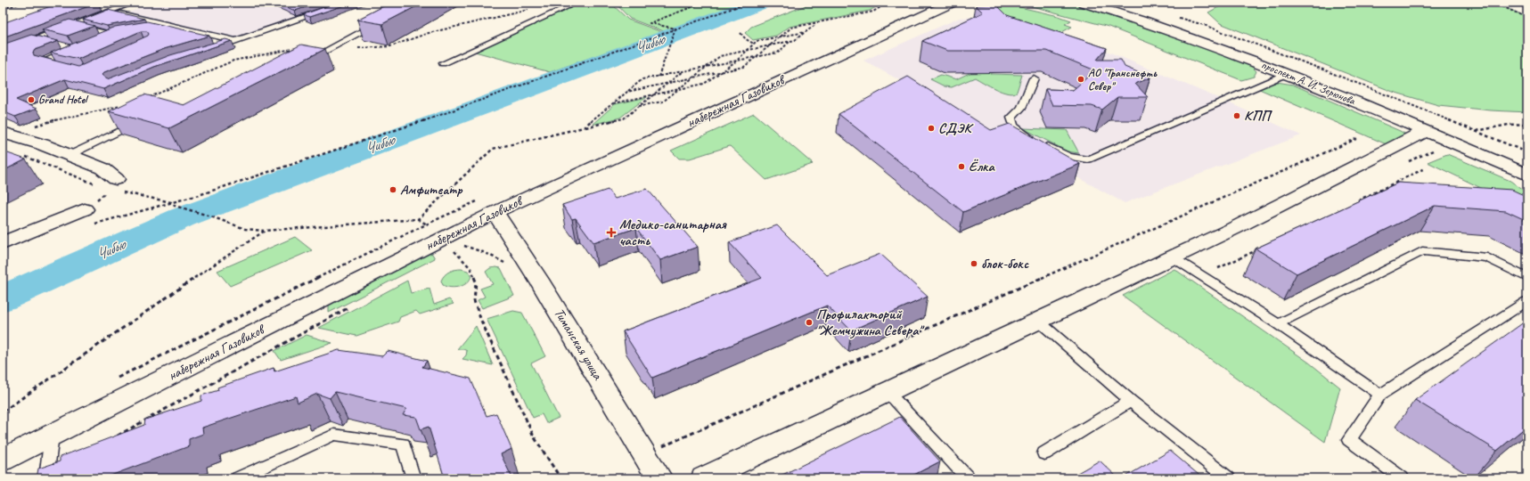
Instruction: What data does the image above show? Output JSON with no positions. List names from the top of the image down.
{
  "streets": {
    "street": ["проспект А. И. Зерюнова", "набережная Газовиков", "Тиманская улица"]
  },
  "crossings": [
    ["набережная Газовиков", "Тиманская улица"]
  ],
  "water": ["Чибью"],
  "places": {
    "other": [
      "АО \"Транснефть Север\"",
      "Grand Hotel",
      "КПП",
      "СДЭК",
      "Ёлка",
      "Амфитеатр",
      "блок-бокс",
      "Профилакторий \"Жемчужина Севера\""
    ],
    "health": ["Медико-санитарная часть"]
  }
}
